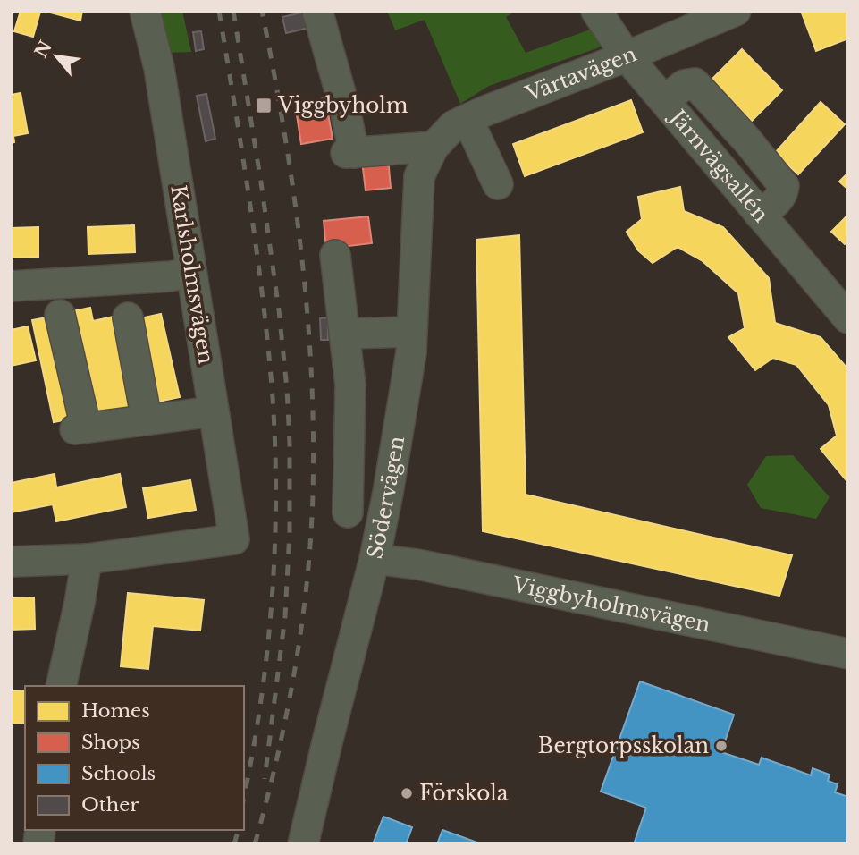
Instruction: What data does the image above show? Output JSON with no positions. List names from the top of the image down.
{
  "streets": {
    "street": [
      "Värtavägen",
      "Järnvägsallén",
      "Karlsholmsvägen",
      "Södervägen",
      "Viggbyholmsvägen"
    ]
  },
  "crossings": [
    ["Värtavägen", "Järnvägsallén"],
    ["Värtavägen", "Södervägen"],
    ["Södervägen", "Viggbyholmsvägen"]
  ],
  "places": {
    "transit": ["Viggbyholm"],
    "other": ["Bergtorpsskolan", "Förskola"]
  },
  "legend": [
    "Homes",
    "Shops",
    "Schools",
    "Other"
  ],
  "north": "top left"
}
